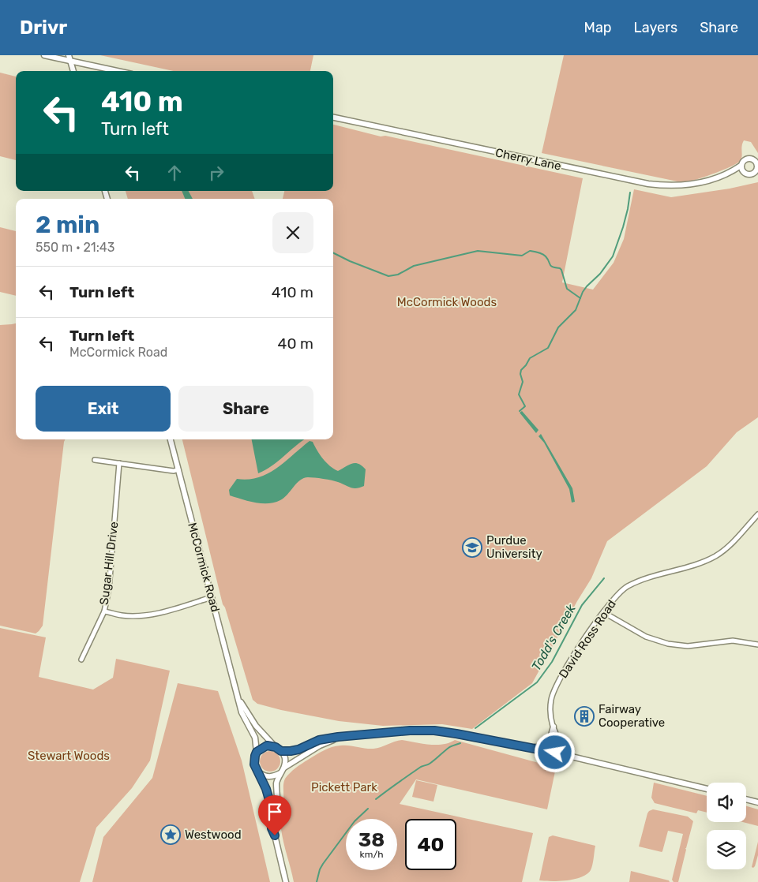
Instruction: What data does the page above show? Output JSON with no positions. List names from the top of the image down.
{
  "streets": {
    "street": [
      "Cherry Lane",
      "Sugar Hill Drive",
      "McCormick Road",
      "David Ross Road"
    ]
  },
  "water": ["Todd's Creek"],
  "parks": ["McCormick Woods", "Stewart Woods", "Pickett Park"],
  "places": {
    "school or university": ["Purdue University"],
    "building": ["Fairway Cooperative"],
    "place": ["Westwood"]
  },
  "page": {
    "header": "Drivr",
    "nav": ["Map", "Layers", "Share"],
    "turn": ["410 m", "Turn left"],
    "heading": ["2 min", "550 m · 21:43"],
    "list": [
      {
        "name": "Turn left",
        "value": "410 m"
      },
      {
        "name": "Turn left",
        "note": "McCormick Road",
        "value": "40 m"
      }
    ],
    "buttons": ["Exit", "Share"],
    "speed": "38 km/h",
    "limit": "40"
  }
}
